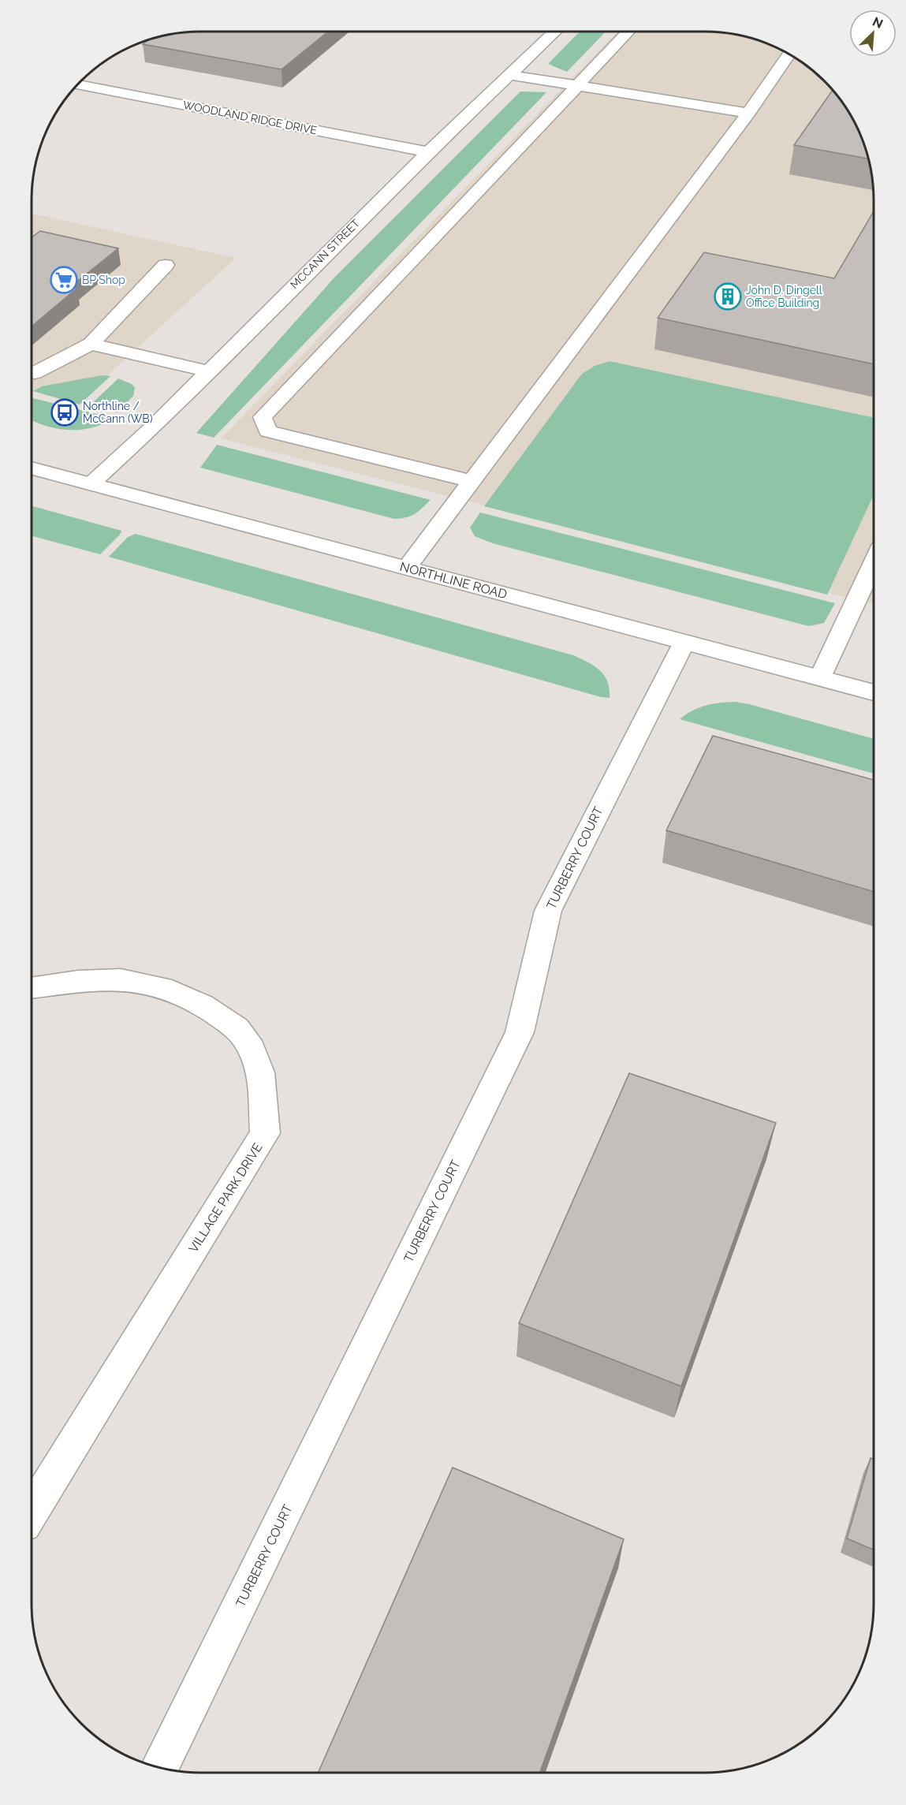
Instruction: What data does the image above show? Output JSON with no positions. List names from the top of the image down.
{
  "streets": {
    "street": [
      "WOODLAND RIDGE DRIVE",
      "MCCANN STREET",
      "NORTHLINE ROAD",
      "TURBERRY COURT",
      "VILLAGE PARK DRIVE"
    ]
  },
  "crossings": [
    ["WOODLAND RIDGE DRIVE", "MCCANN STREET"],
    ["MCCANN STREET", "NORTHLINE ROAD"],
    ["NORTHLINE ROAD", "TURBERRY COURT"]
  ],
  "places": {
    "supermarket": ["BP Shop"],
    "building": ["John D. Dingell Office Building"],
    "bus stop": ["Northline / McCann (WB)"]
  },
  "north": "top right"
}
